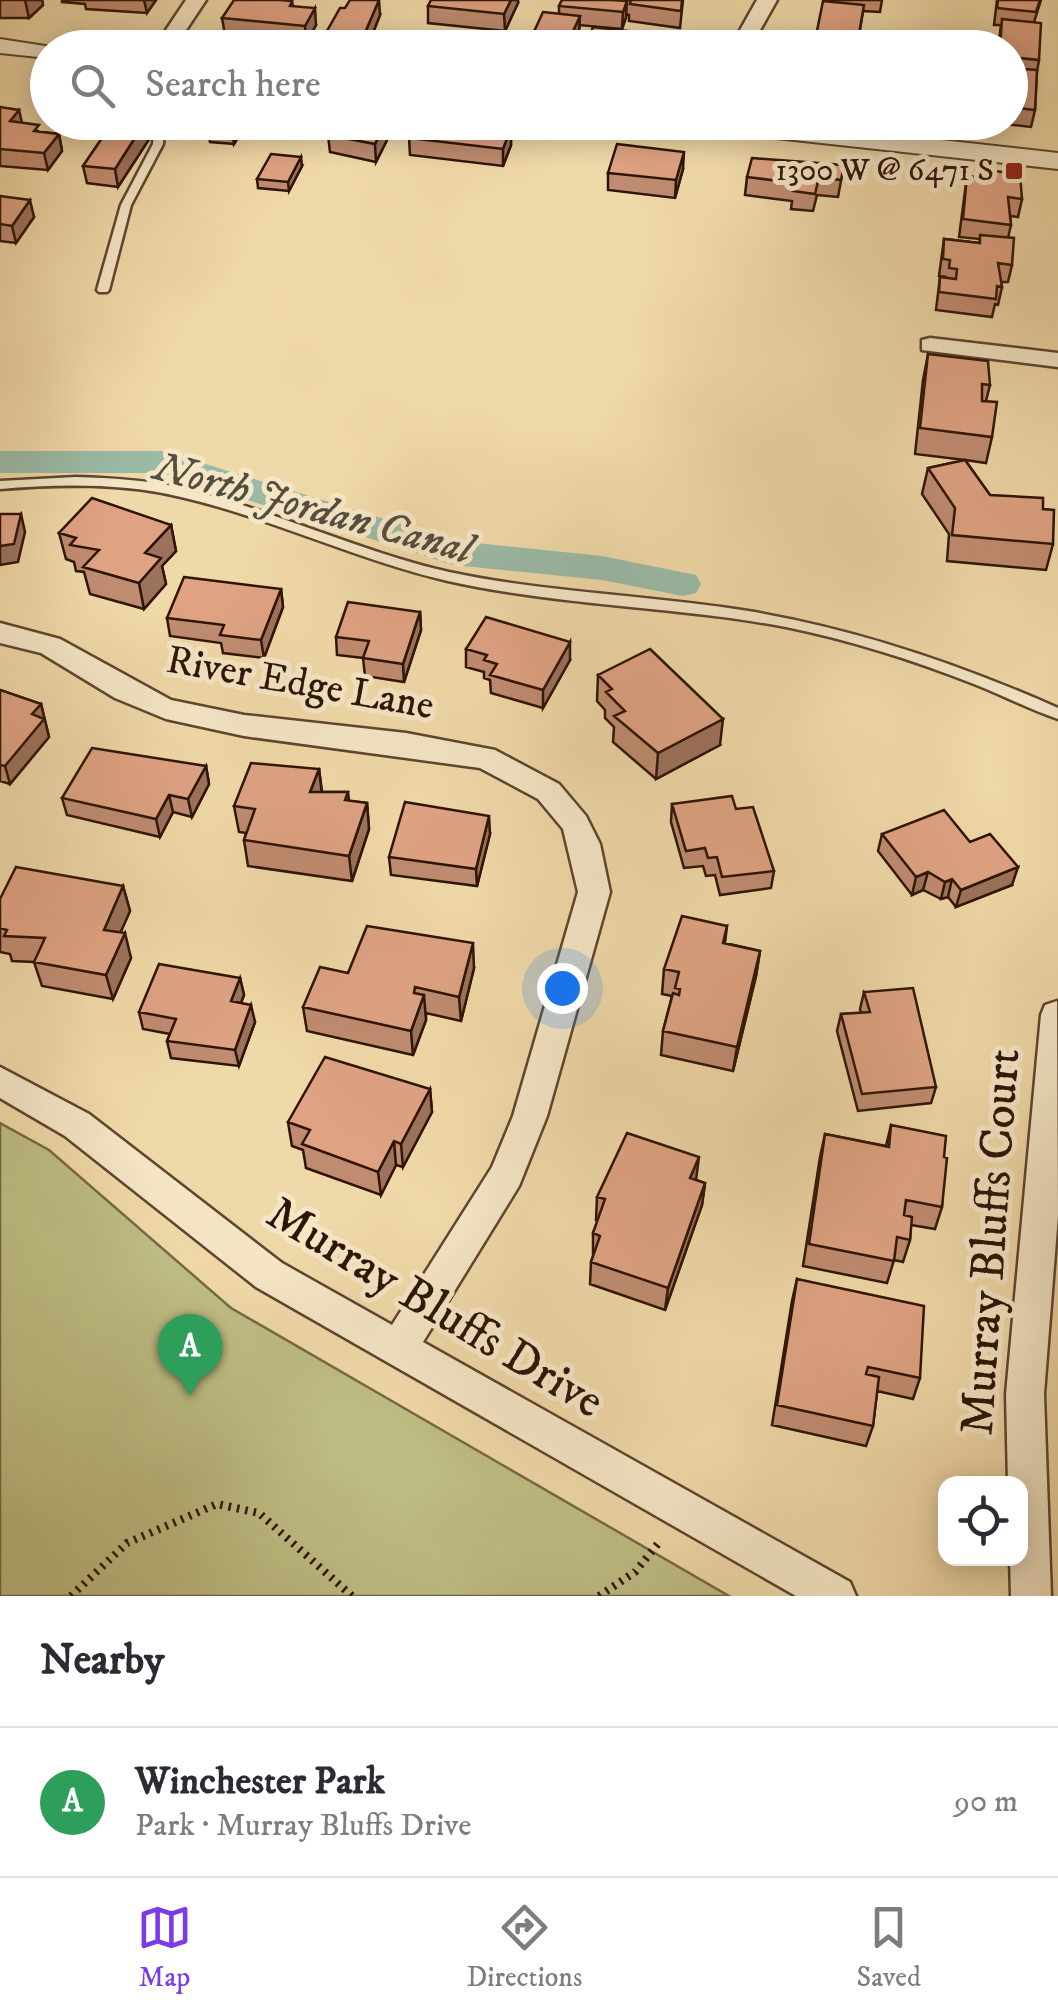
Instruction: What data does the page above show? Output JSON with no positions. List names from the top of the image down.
{
  "streets": {
    "street": ["River Edge Lane", "Murray Bluffs Court", "Murray Bluffs Drive"]
  },
  "crossings": [
    ["River Edge Lane", "Murray Bluffs Drive"]
  ],
  "water": ["North Jordan Canal"],
  "places": {
    "transit": ["1300 W @ 6471 S"]
  },
  "page": {
    "search": "Search here",
    "pins": "A",
    "heading": "Nearby",
    "list": [
      {
        "mark": "A",
        "name": "Winchester Park",
        "note": "Park · Murray Bluffs Drive",
        "value": "90 m"
      }
    ],
    "nav": ["Map", "Directions", "Saved"]
  }
}
